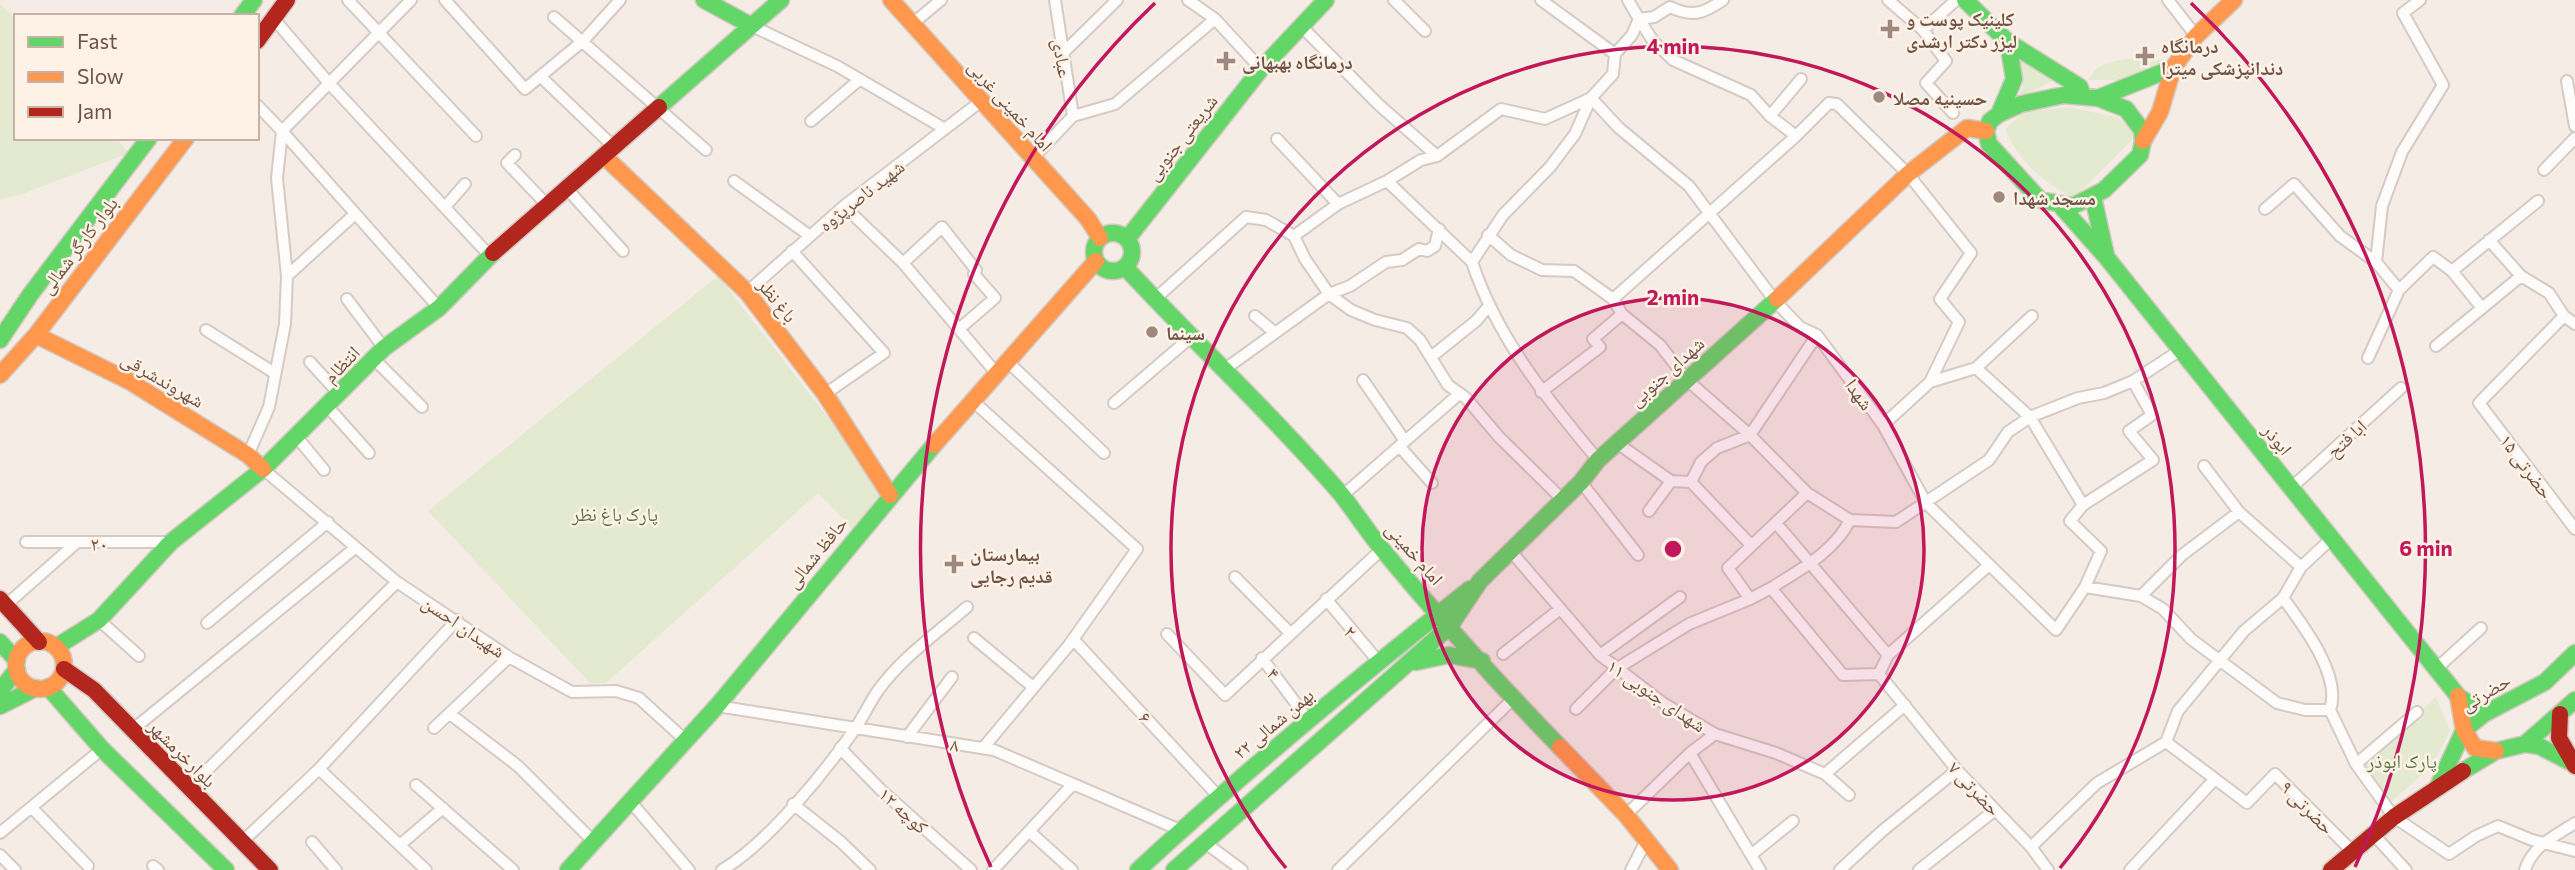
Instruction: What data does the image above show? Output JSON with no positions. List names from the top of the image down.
{
  "streets": {
    "main road": [
      "امام خمینی غربی",
      "شریعتی جنوبی",
      "بلوار کارگر شمالی",
      "باغ نظر",
      "انتظام",
      "شهدای جنوبی",
      "شهروندشرقی",
      "ابوذر",
      "حافظ شمالی",
      "امام خمینی",
      "حضرتی",
      "۲۲ بهمن شمالی",
      "بلوارخرمشهر"
    ],
    "street": [
      "عبادی",
      "شهید ناصرپژوه",
      "شهدا",
      "ابا فتح",
      "حضرتی ۱۵",
      "۲۰",
      "شهیدان احسن",
      "۲",
      "۴",
      "۱۱ شهدای جنوبی",
      "۶",
      "۸",
      "حضرتی ۷",
      "حضرتی ۹",
      "کوچه ۱۲"
    ]
  },
  "crossings": [
    ["امام خمینی غربی", "شریعتی جنوبی"],
    ["امام خمینی غربی", "شهید ناصرپژوه"],
    ["امام خمینی غربی", "حافظ شمالی"],
    ["امام خمینی غربی", "امام خمینی"],
    ["شریعتی جنوبی", "حافظ شمالی"],
    ["شریعتی جنوبی", "امام خمینی"],
    ["شهید ناصرپژوه", "باغ نظر"],
    ["بلوار کارگر شمالی", "شهروندشرقی"],
    ["باغ نظر", "انتظام"],
    ["باغ نظر", "حافظ شمالی"],
    ["انتظام", "شهروندشرقی"],
    ["انتظام", "۲۰"],
    ["انتظام", "شهیدان احسن"],
    ["انتظام", "بلوارخرمشهر"],
    ["شهدای جنوبی", "شهدا"],
    ["شهدای جنوبی", "ابوذر"],
    ["شهدای جنوبی", "امام خمینی"],
    ["شهدای جنوبی", "۱۱ شهدای جنوبی"],
    ["شهدای جنوبی", "۲۲ بهمن شمالی"],
    ["شهروندشرقی", "شهیدان احسن"],
    ["ابا فتح", "ابوذر"],
    ["حافظ شمالی", "امام خمینی"],
    ["حافظ شمالی", "شهیدان احسن"],
    ["حافظ شمالی", "۸"],
    ["امام خمینی", "۲۲ بهمن شمالی"],
    ["۲", "۲۲ بهمن شمالی"],
    ["۴", "۲۲ بهمن شمالی"],
    ["حضرتی", "حضرتی ۹"],
    ["۶", "۲۲ بهمن شمالی"],
    ["۲۲ بهمن شمالی", "۸"]
  ],
  "parks": ["پارک باغ نظر", "پارک ابوذر"],
  "places": {
    "health": [
      "کلینیک پوست و لیزر دکتر ارشدی",
      "درمانگاه دندانپزشکی میترا",
      "درمانگاه بهبهانی",
      "بیمارستان قدیم رجایی"
    ],
    "other": ["حسینیه مصلا", "مسجد شهدا", "سینما"]
  },
  "legend": ["Fast", "Slow", "Jam"],
  "rings": ["4 min", "2 min", "6 min"]
}
